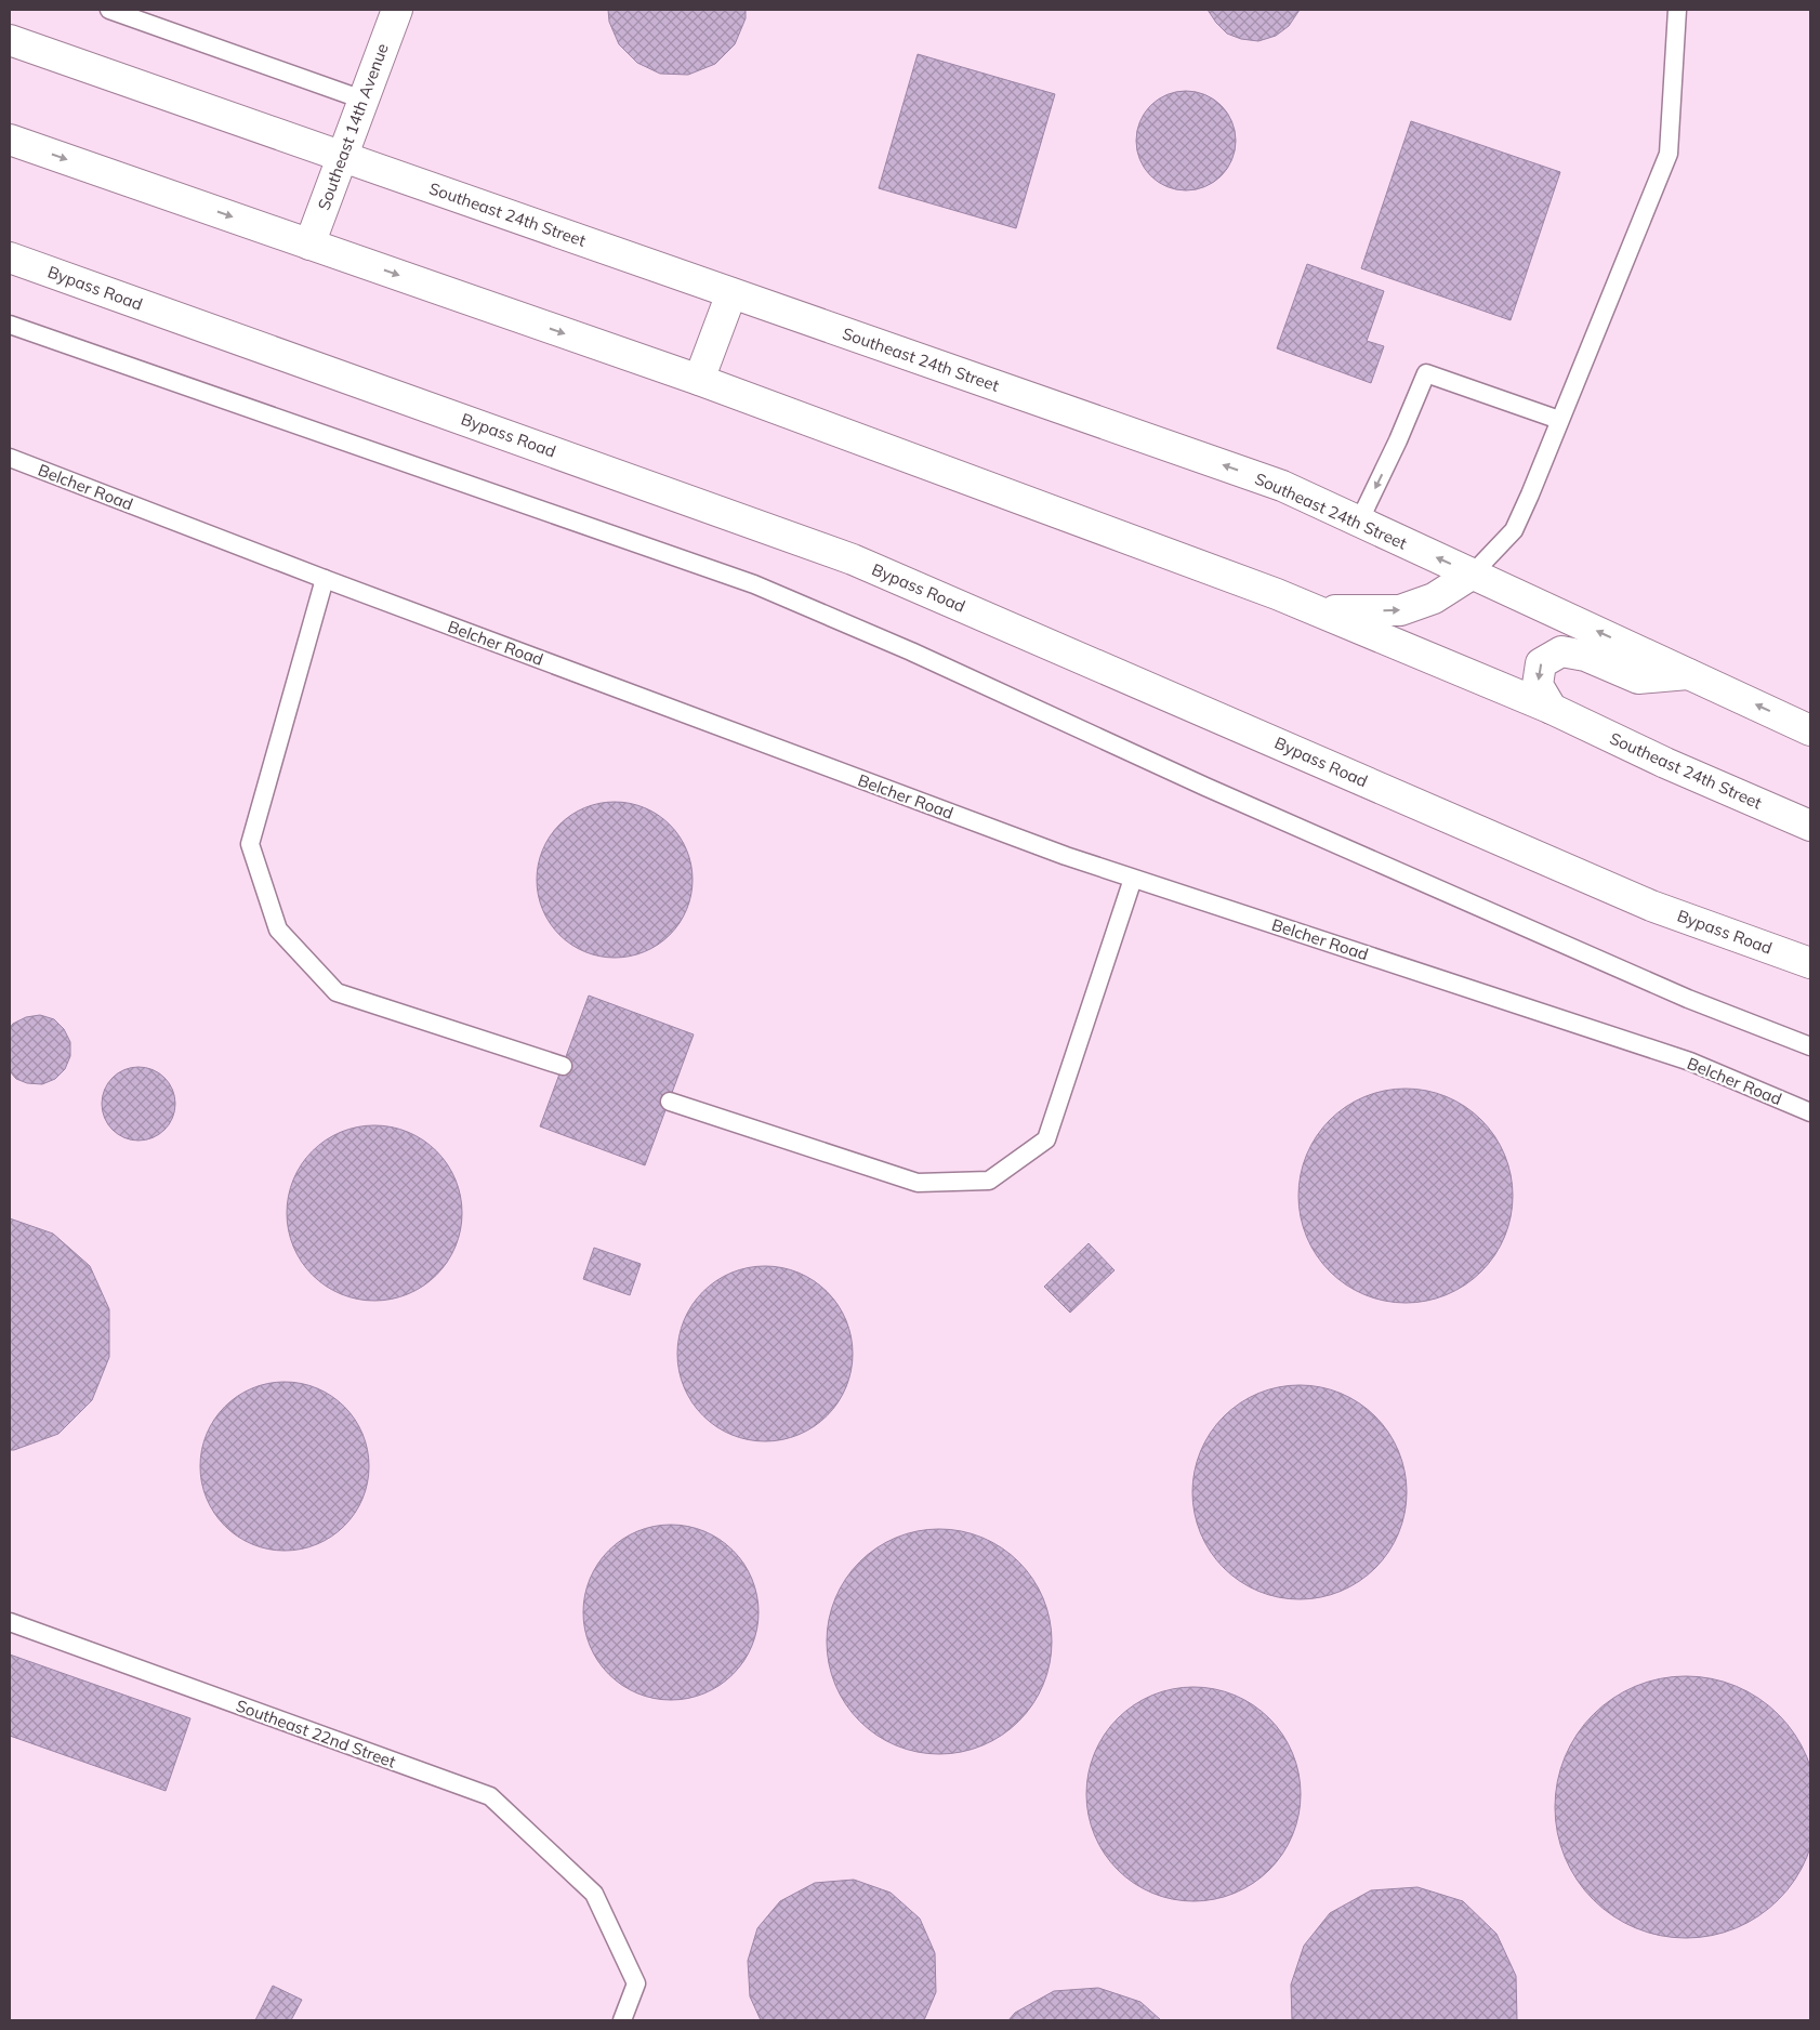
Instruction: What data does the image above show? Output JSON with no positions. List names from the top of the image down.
{
  "streets": {
    "street": ["Southeast 14th Avenue", "Southeast 24th Street", "Bypass Road"],
    "lane": ["Belcher Road", "Southeast 22nd Street"]
  },
  "crossings": [
    ["Southeast 14th Avenue", "Southeast 24th Street"]
  ]
}
